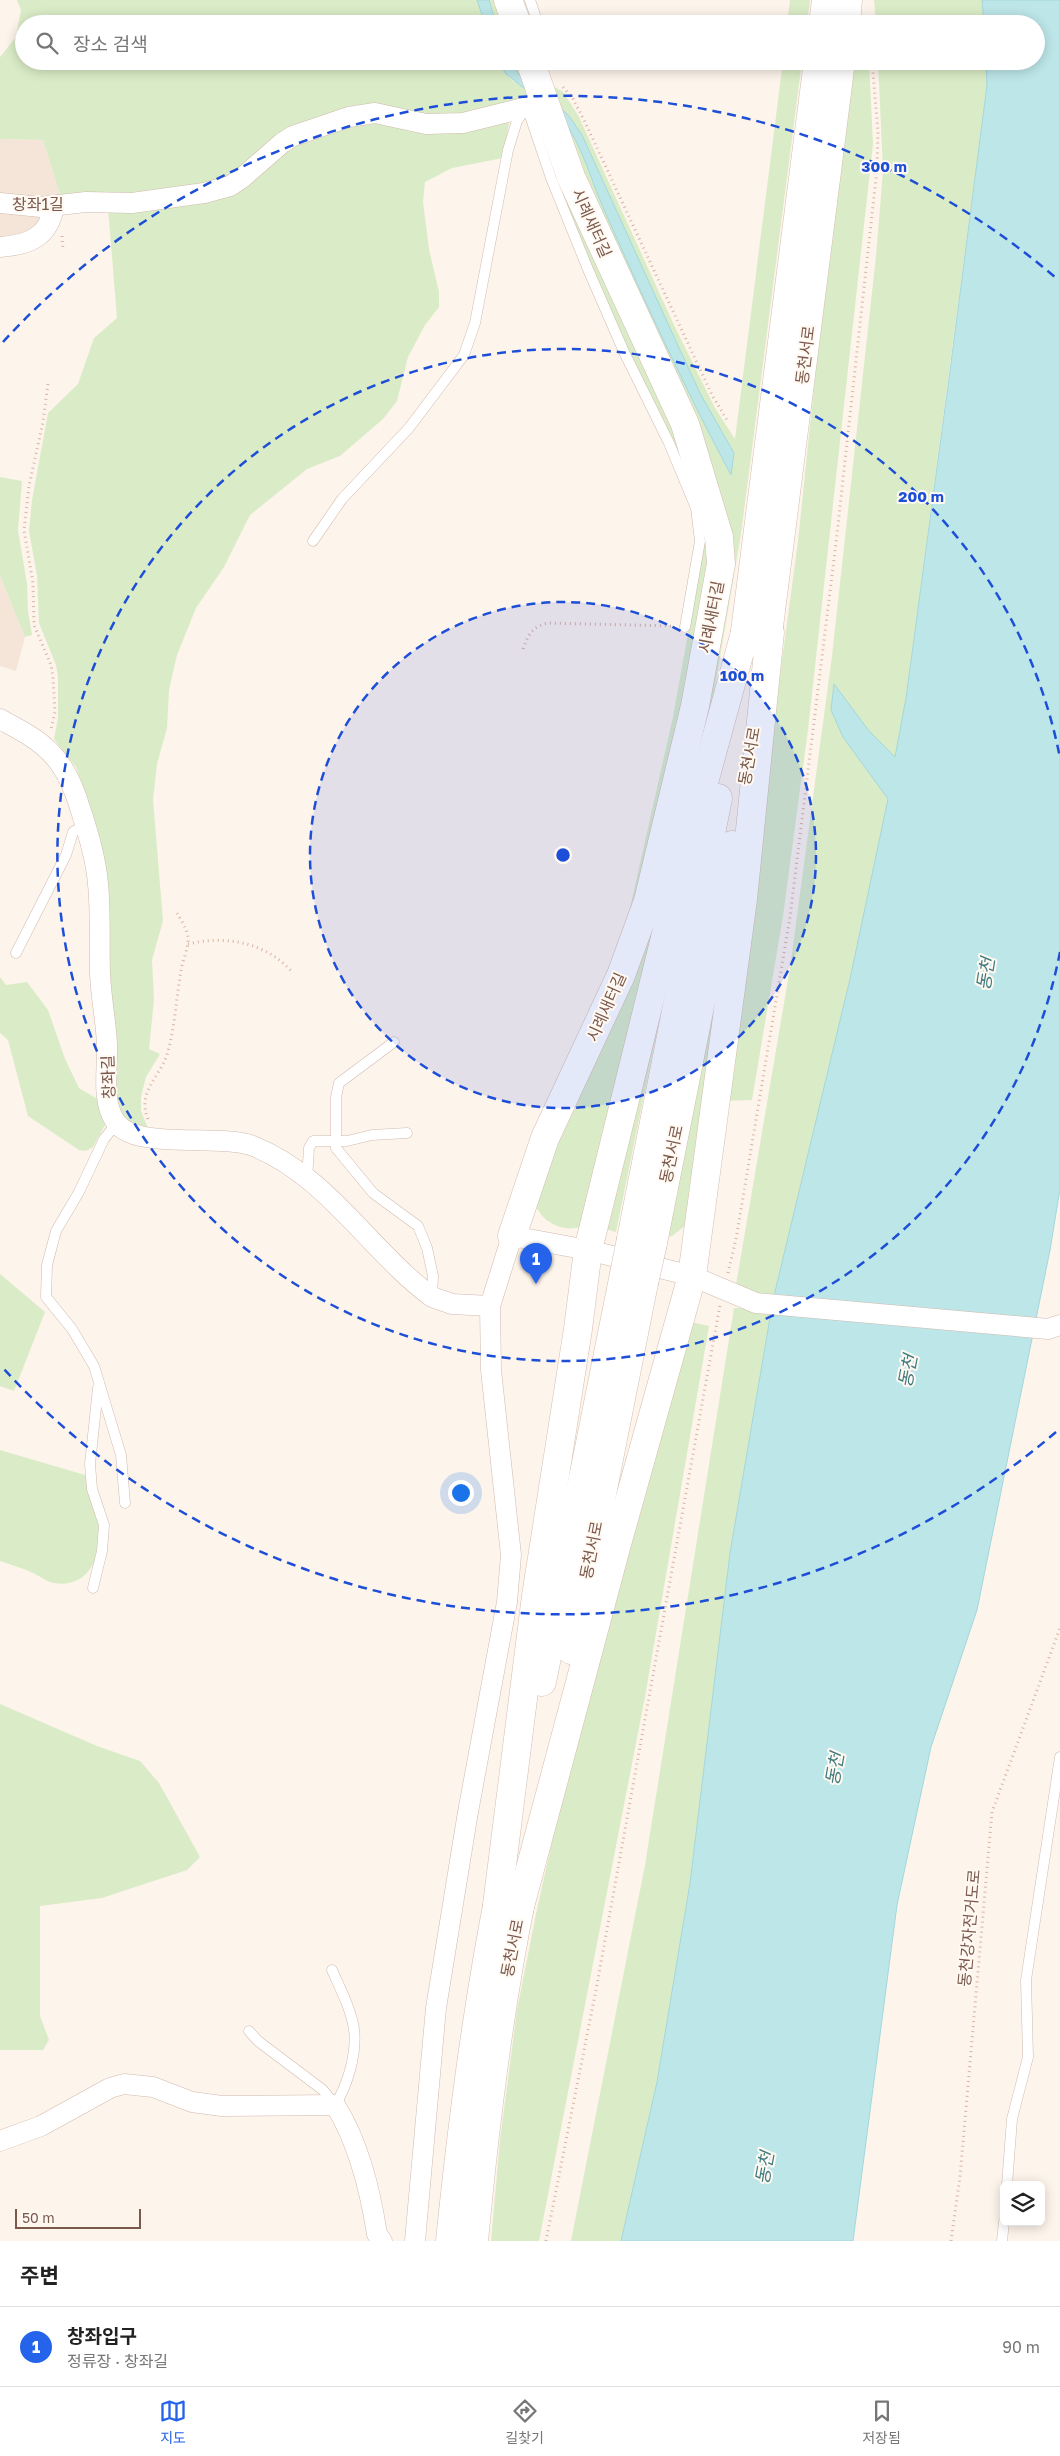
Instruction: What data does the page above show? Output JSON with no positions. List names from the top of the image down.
{
  "streets": {
    "main road": ["시례새터길", "동천서로"],
    "street": ["창좌1길", "창좌길"],
    "path": ["동천강자전거도로"]
  },
  "crossings": [
    ["창좌1길", "시례새터길"]
  ],
  "water": ["동천"],
  "scale_bar": "50 m",
  "page": {
    "search": "장소 검색",
    "pins": "1",
    "scale": "50 m",
    "heading": "주변",
    "list": [
      {
        "mark": "1",
        "name": "창좌입구",
        "note": "정류장 · 창좌길",
        "value": "90 m"
      }
    ],
    "nav": ["지도", "길찾기", "저장됨"]
  },
  "rings": ["300 m", "200 m", "100 m"]
}
